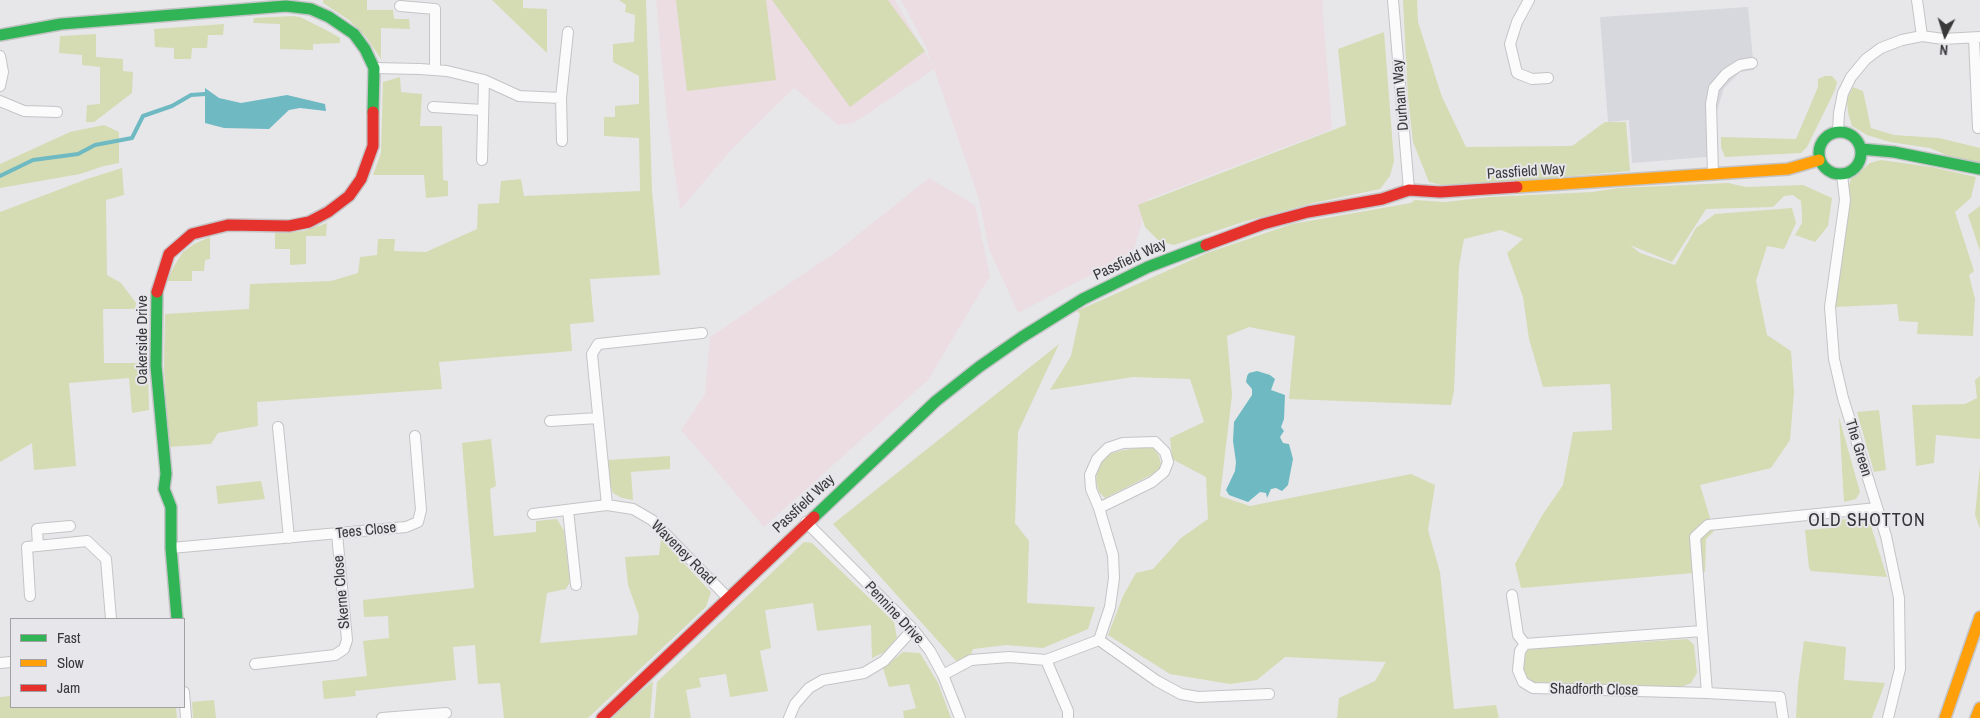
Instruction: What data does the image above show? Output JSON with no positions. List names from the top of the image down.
{
  "streets": {
    "main road": ["Passfield Way", "Oakerside Drive"],
    "street": [
      "Durham Way",
      "The Green",
      "Tees Close",
      "Waveney Road",
      "Skerne Close",
      "Pennine Drive",
      "Shadforth Close"
    ]
  },
  "crossings": [
    ["Durham Way", "Passfield Way"],
    ["Passfield Way", "The Green"],
    ["Passfield Way", "Waveney Road"],
    ["Passfield Way", "Pennine Drive"],
    ["Oakerside Drive", "Tees Close"],
    ["Tees Close", "Skerne Close"]
  ],
  "districts": ["OLD SHOTTON"],
  "legend": ["Fast", "Slow", "Jam"],
  "north": "bottom"
}
